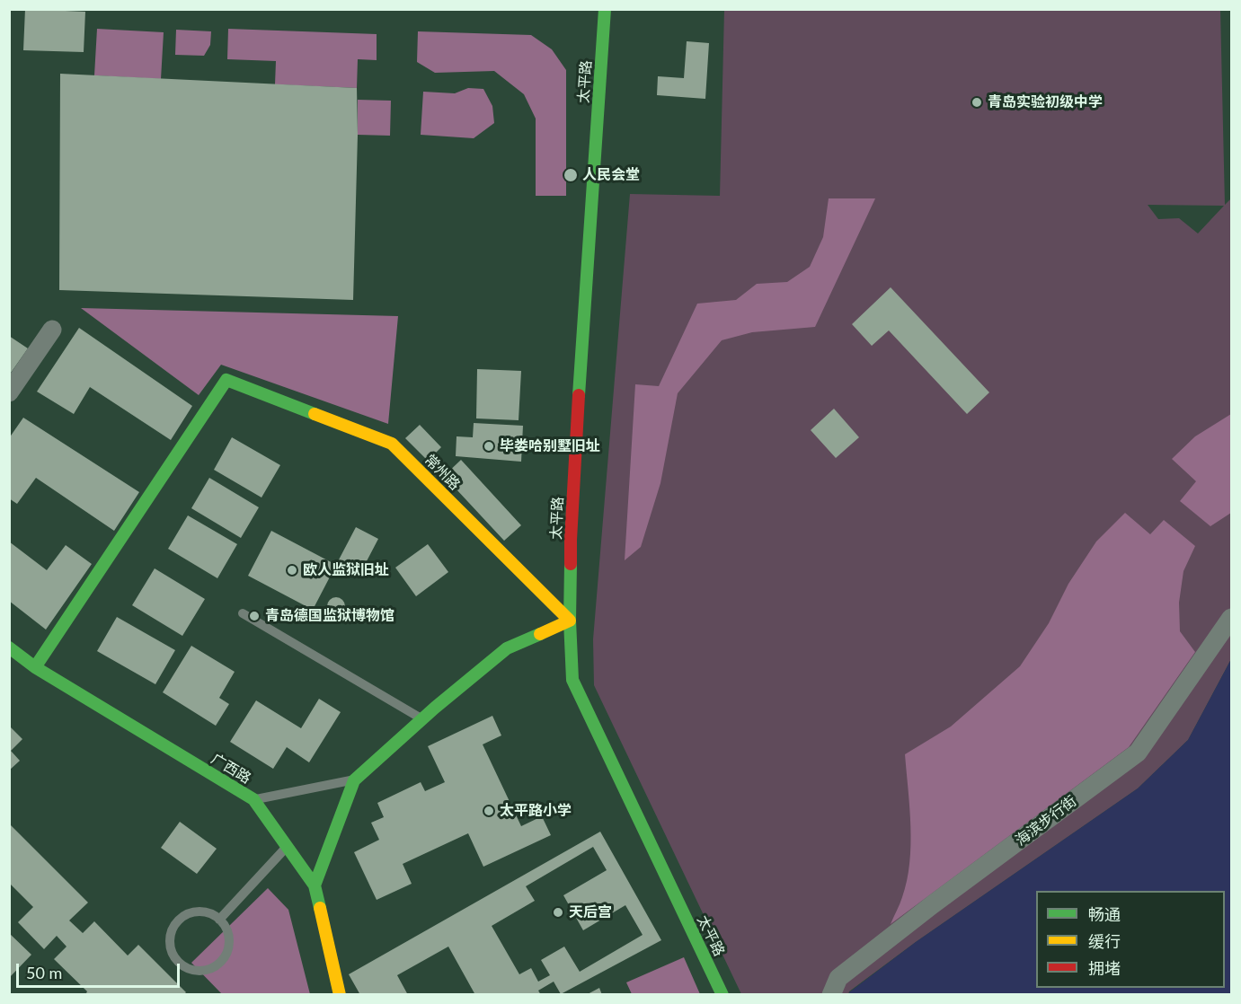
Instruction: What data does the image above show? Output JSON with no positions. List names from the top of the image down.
{
  "streets": {
    "main road": ["太平路", "常州路", "广西路"],
    "street": ["海滨步行街"]
  },
  "crossings": [
    ["太平路", "常州路"],
    ["常州路", "广西路"]
  ],
  "places": [
    "青岛实验初级中学",
    "人民会堂",
    "毕娄哈别墅旧址",
    "欧人监狱旧址",
    "青岛德国监狱博物馆",
    "太平路小学",
    "天后宫"
  ],
  "legend": ["畅通", "缓行", "拥堵"],
  "scale_bar": "50 m"
}
